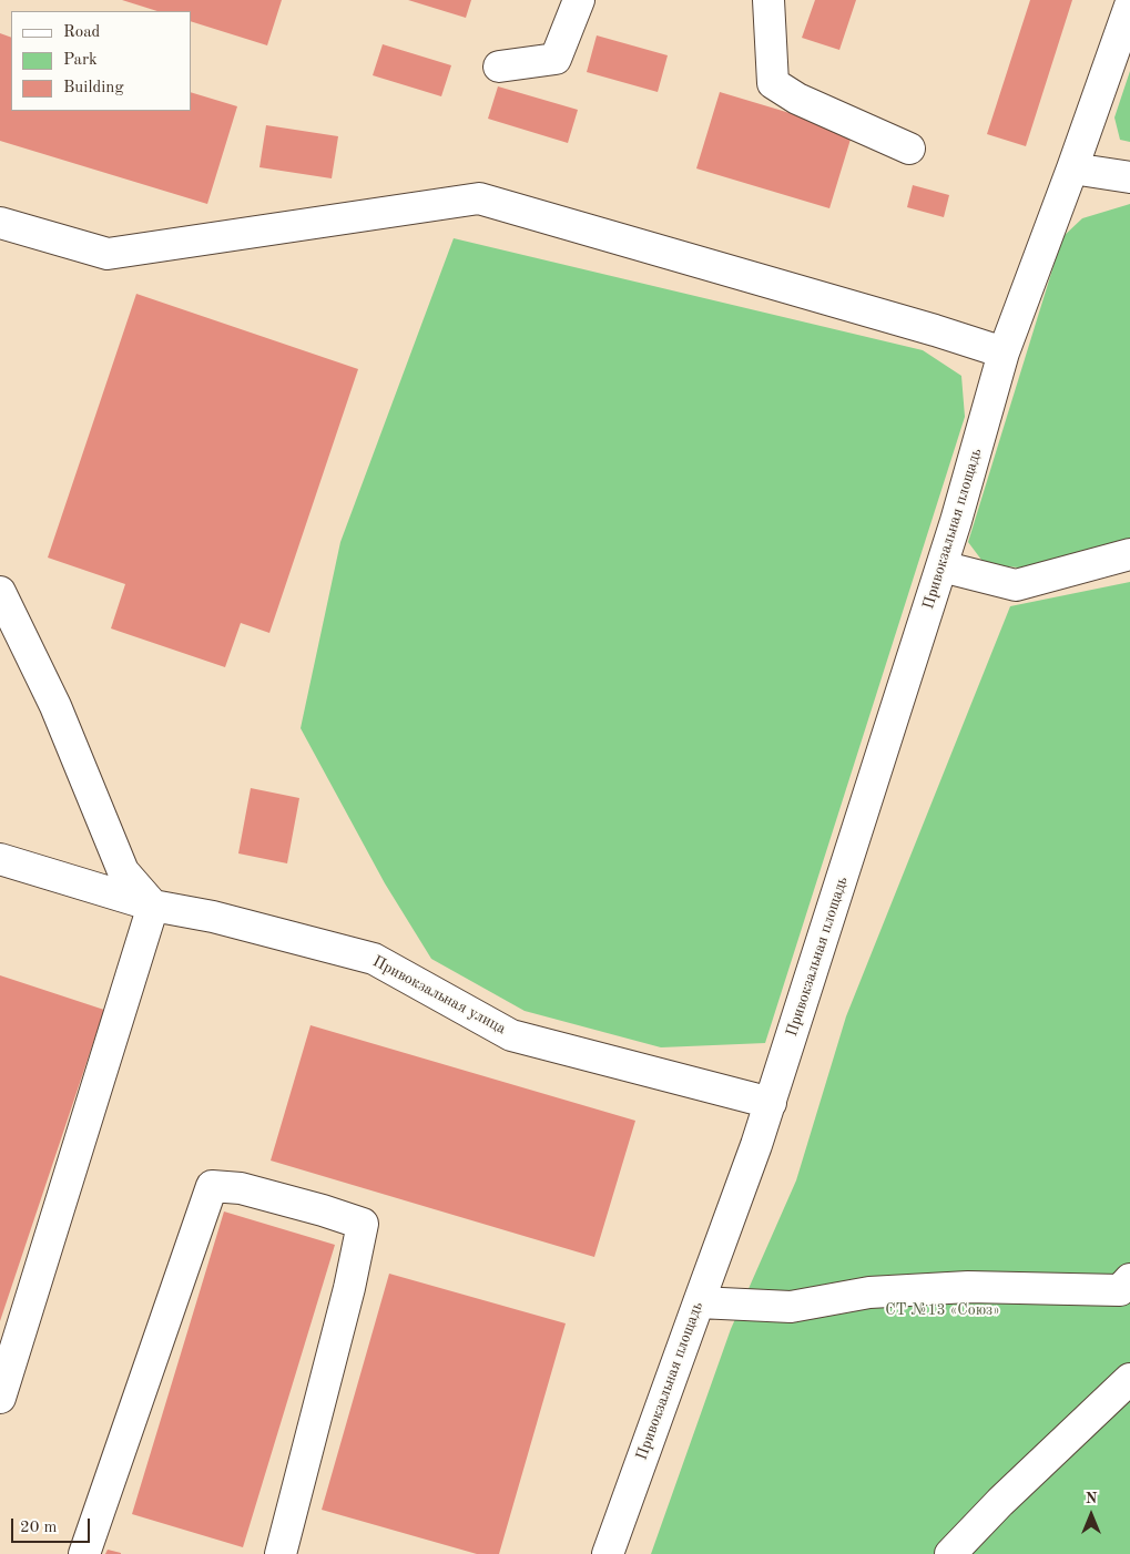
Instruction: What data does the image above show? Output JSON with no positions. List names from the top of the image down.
{
  "streets": {
    "street": ["Привокзальная площадь", "Привокзальная улица"]
  },
  "crossings": [
    ["Привокзальная площадь", "Привокзальная улица"]
  ],
  "parks": ["СТ №13 «Союз»"],
  "legend": ["Road", "Park", "Building"],
  "scale_bar": "20 m",
  "north": "top"
}
